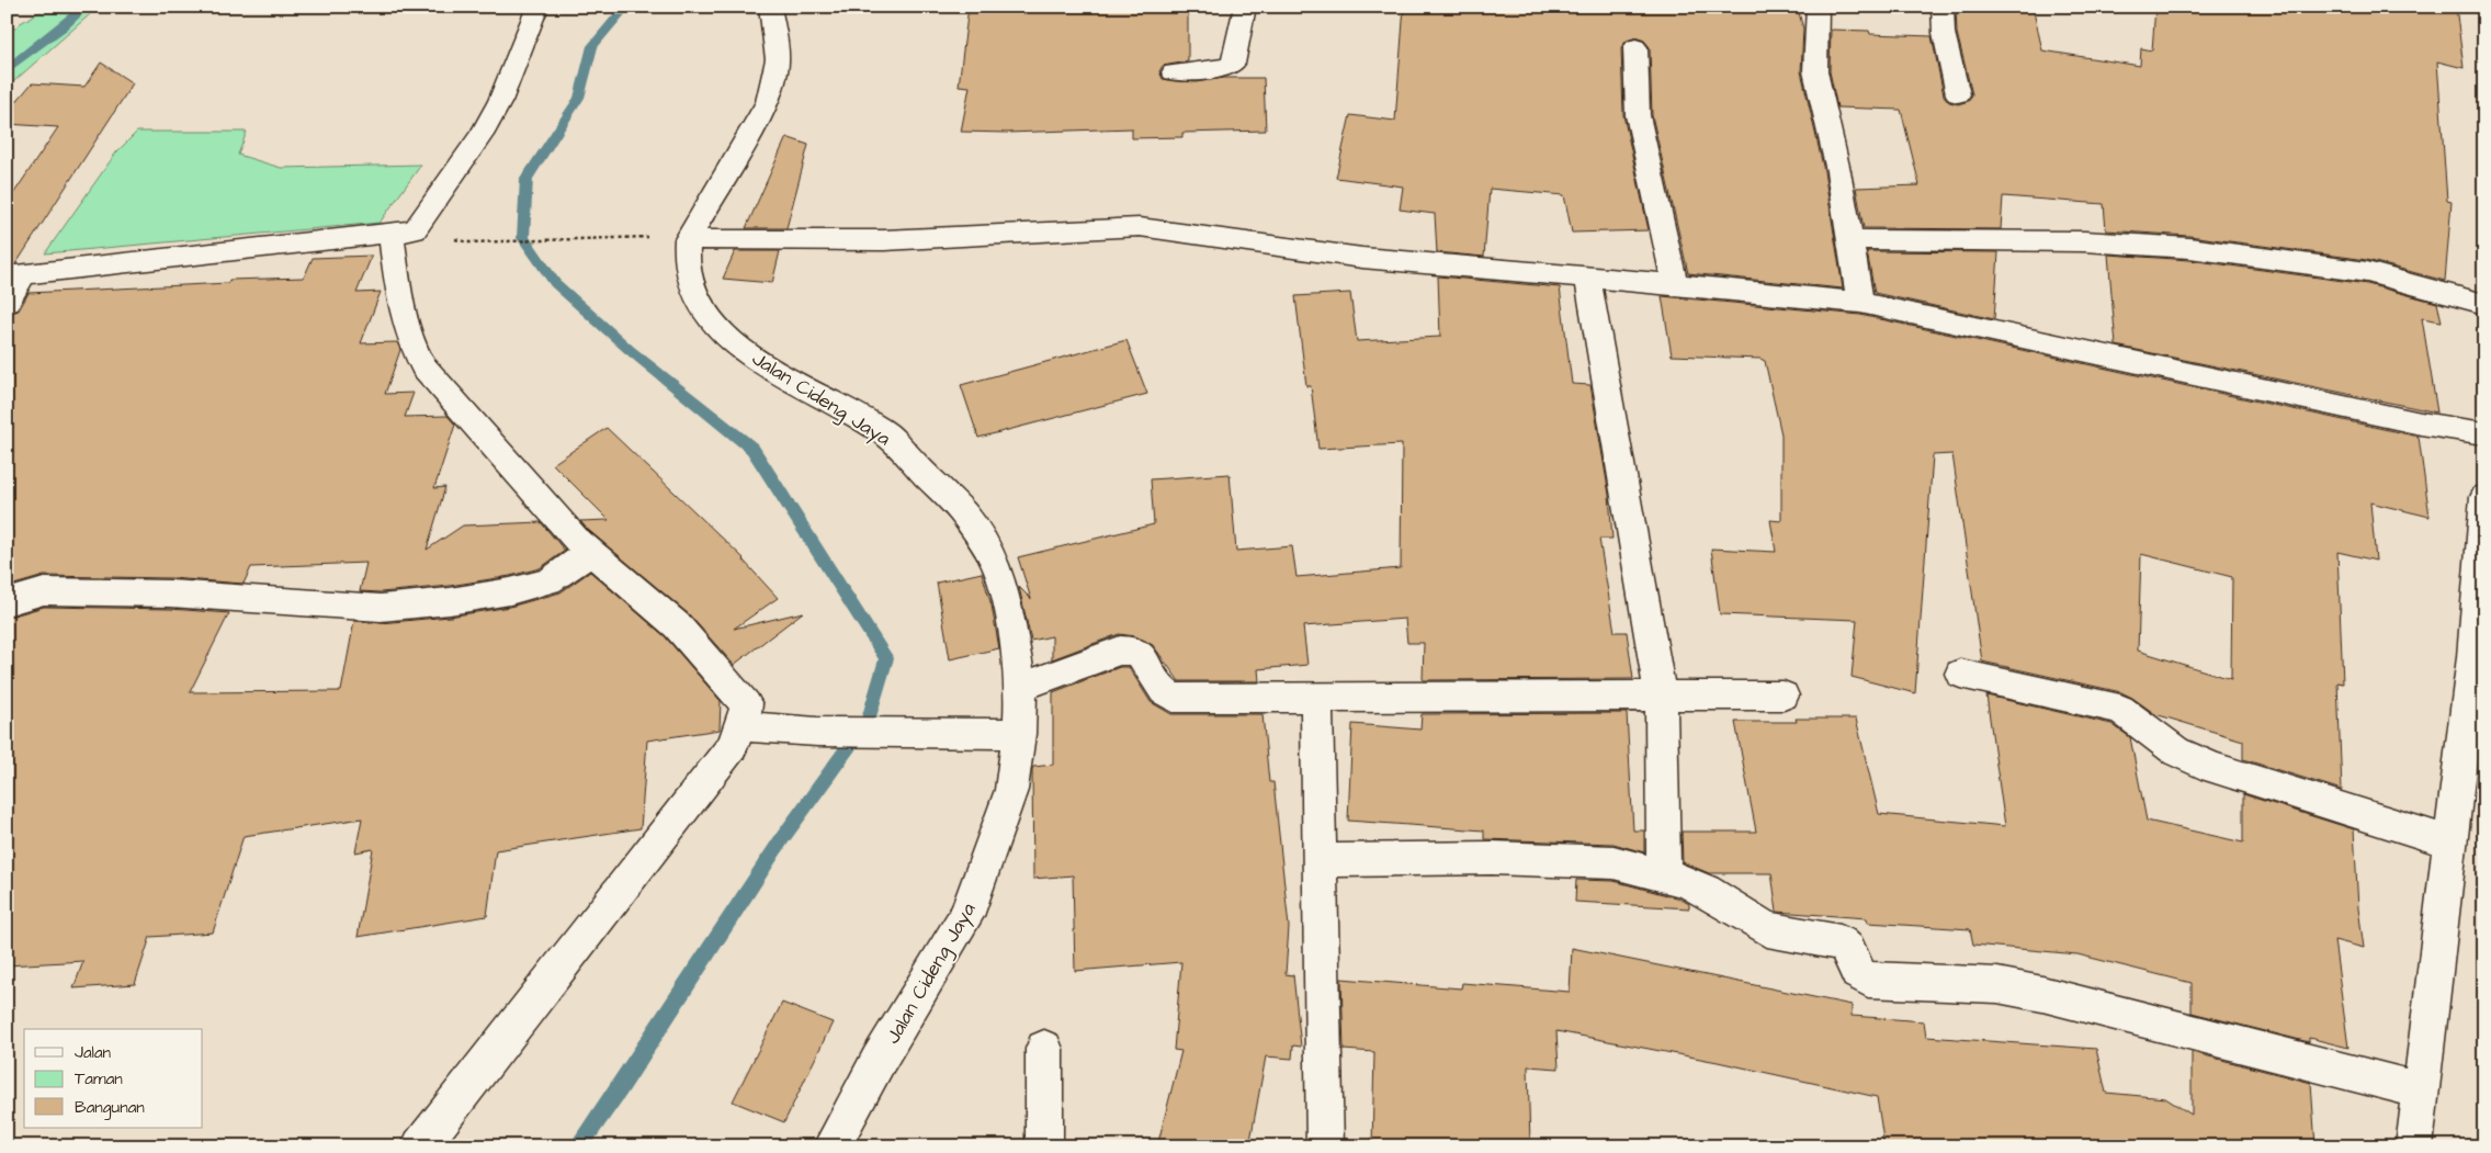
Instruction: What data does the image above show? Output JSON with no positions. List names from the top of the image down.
{
  "streets": {
    "street": ["Jalan Cideng Jaya"]
  },
  "legend": ["Jalan", "Taman", "Bangunan"]
}
